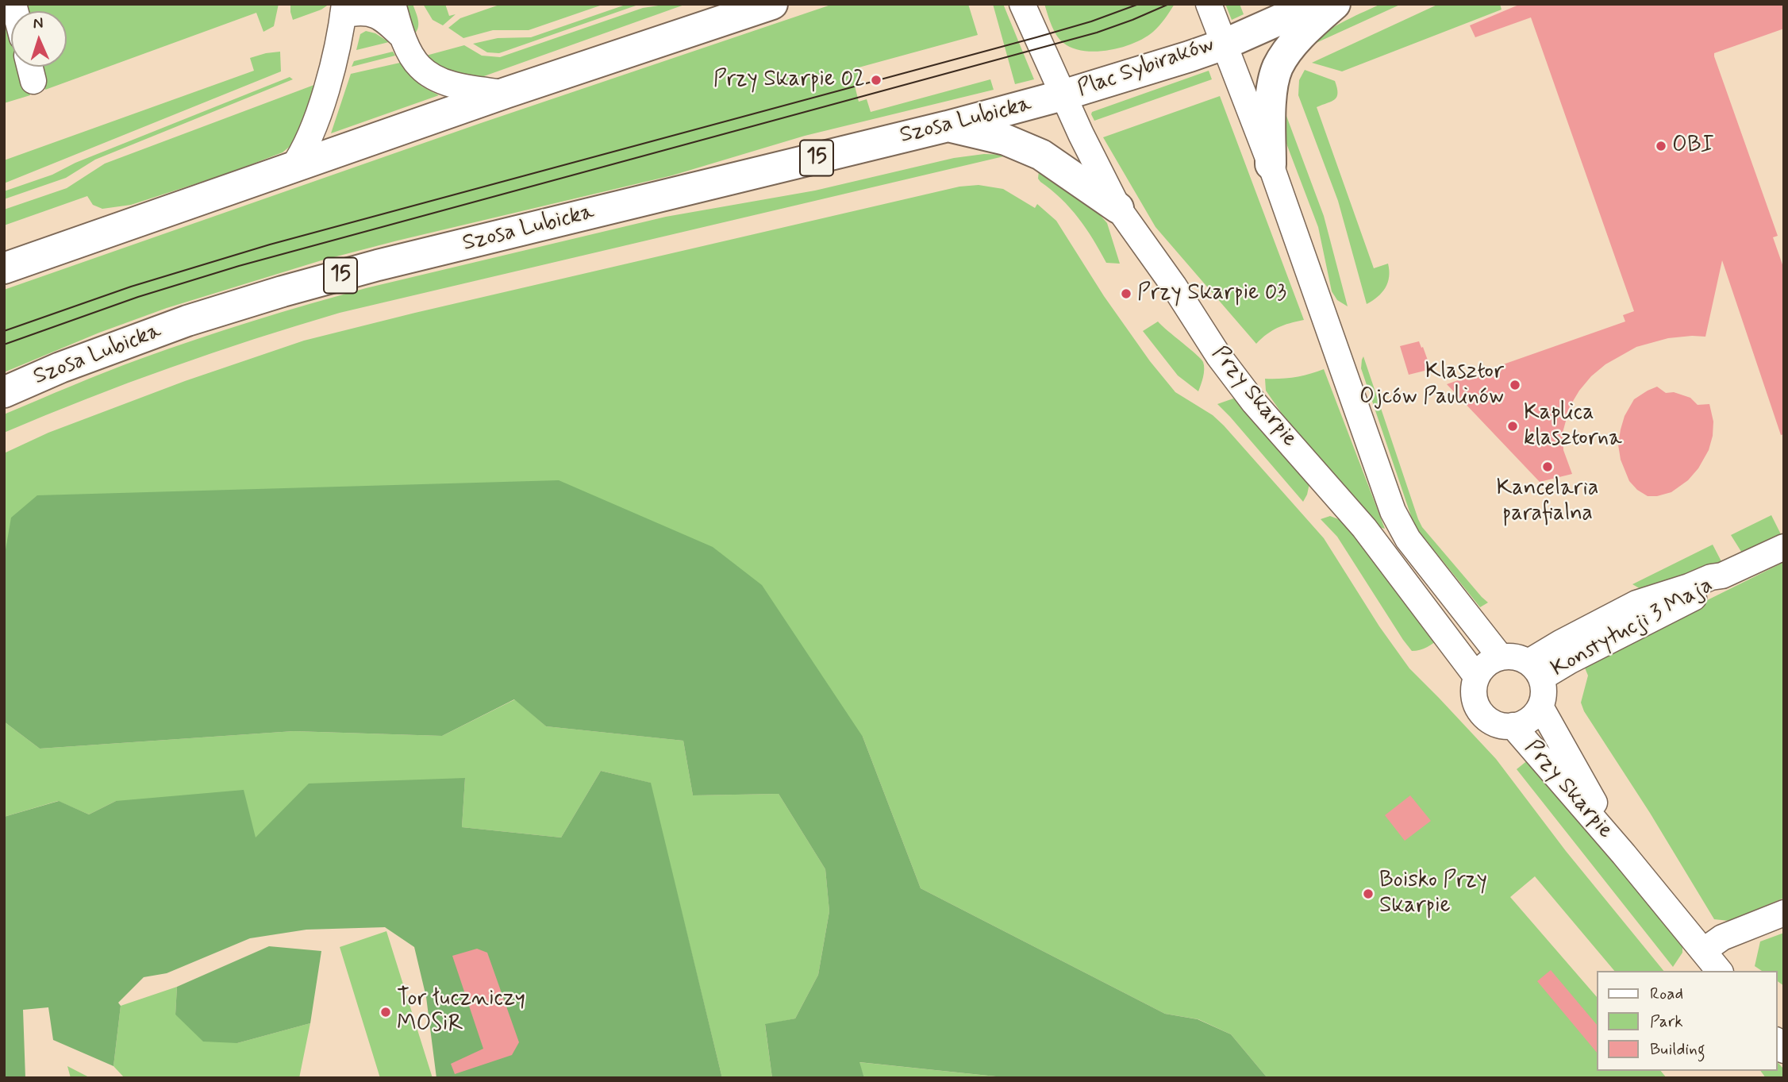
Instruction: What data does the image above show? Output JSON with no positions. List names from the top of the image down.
{
  "streets": {
    "main road": ["Plac Sybiraków", "Szosa Lubicka", "15"],
    "street": ["Przy Skarpie", "Konstytucji 3 Maja"]
  },
  "crossings": [
    ["Plac Sybiraków", "Szosa Lubicka"],
    ["Plac Sybiraków", "15"],
    ["Plac Sybiraków", "Przy Skarpie"],
    ["Szosa Lubicka", "Przy Skarpie"],
    ["Przy Skarpie", "Konstytucji 3 Maja"]
  ],
  "places": [
    "Przy Skarpie 02",
    "OBI",
    "Przy Skarpie 03",
    "Klasztor Ojców Paulinów",
    "Kaplica klasztorna",
    "Kancelaria parafialna",
    "Boisko Przy Skarpie",
    "Tor łuczniczy MOSiR"
  ],
  "legend": ["Road", "Park", "Building"],
  "north": "top"
}
